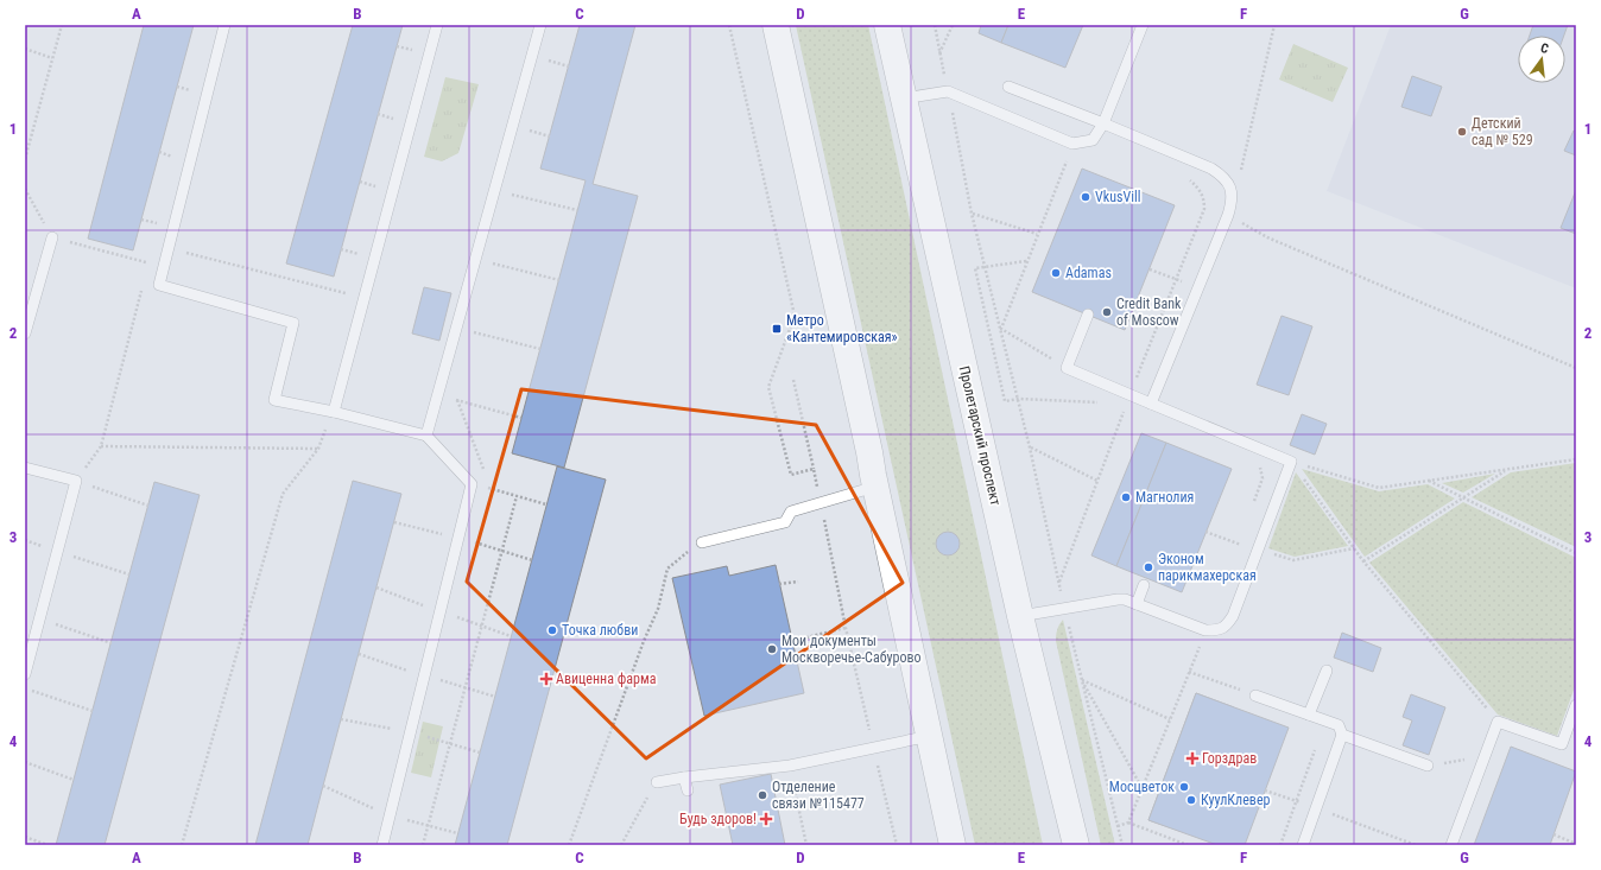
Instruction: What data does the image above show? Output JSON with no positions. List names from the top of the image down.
{
  "streets": {
    "main road": ["Пролетарский проспект"]
  },
  "places": {
    "other": [
      "Детский сад № 529",
      "VkusVill",
      "Adamas",
      "Credit Bank of Moscow",
      "Магнолия",
      "Эконом парикмахерская",
      "Точка любви",
      "Мои документы Москворечье-Сабурово",
      "Мосцветок",
      "Отделение связи №115477",
      "КуулКлевер"
    ],
    "transit": ["Метро «Кантемировская»"],
    "health": ["Авиценна фарма", "Горздрав", "Будь здоров!"]
  },
  "north": "top",
  "grid": {
    "columns": [
      "A",
      "B",
      "C",
      "D",
      "E",
      "F",
      "G"
    ],
    "rows": [
      "1",
      "2",
      "3",
      "4"
    ]
  }
}
